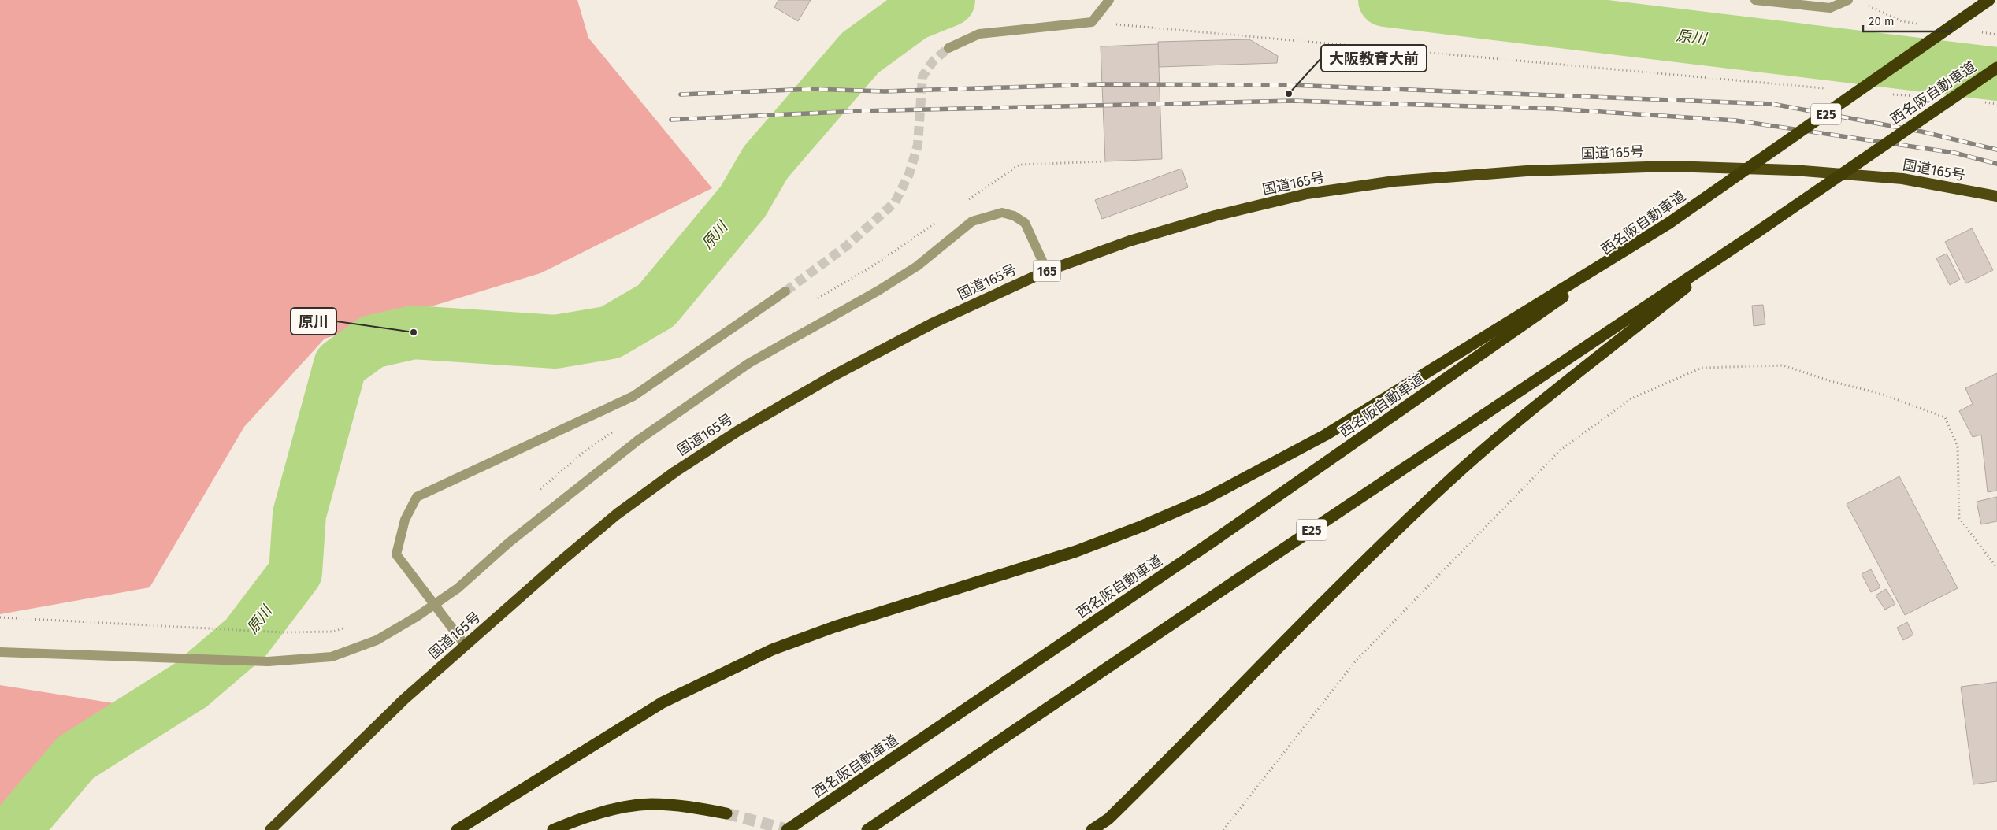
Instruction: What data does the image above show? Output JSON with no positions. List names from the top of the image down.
{
  "streets": {
    "highway": [
      "西名阪自動車道",
      "E25",
      "国道165号",
      "165"
    ]
  },
  "water": ["原川"],
  "places": ["大阪教育大前", "原川"],
  "scale_bar": "20 m"
}
